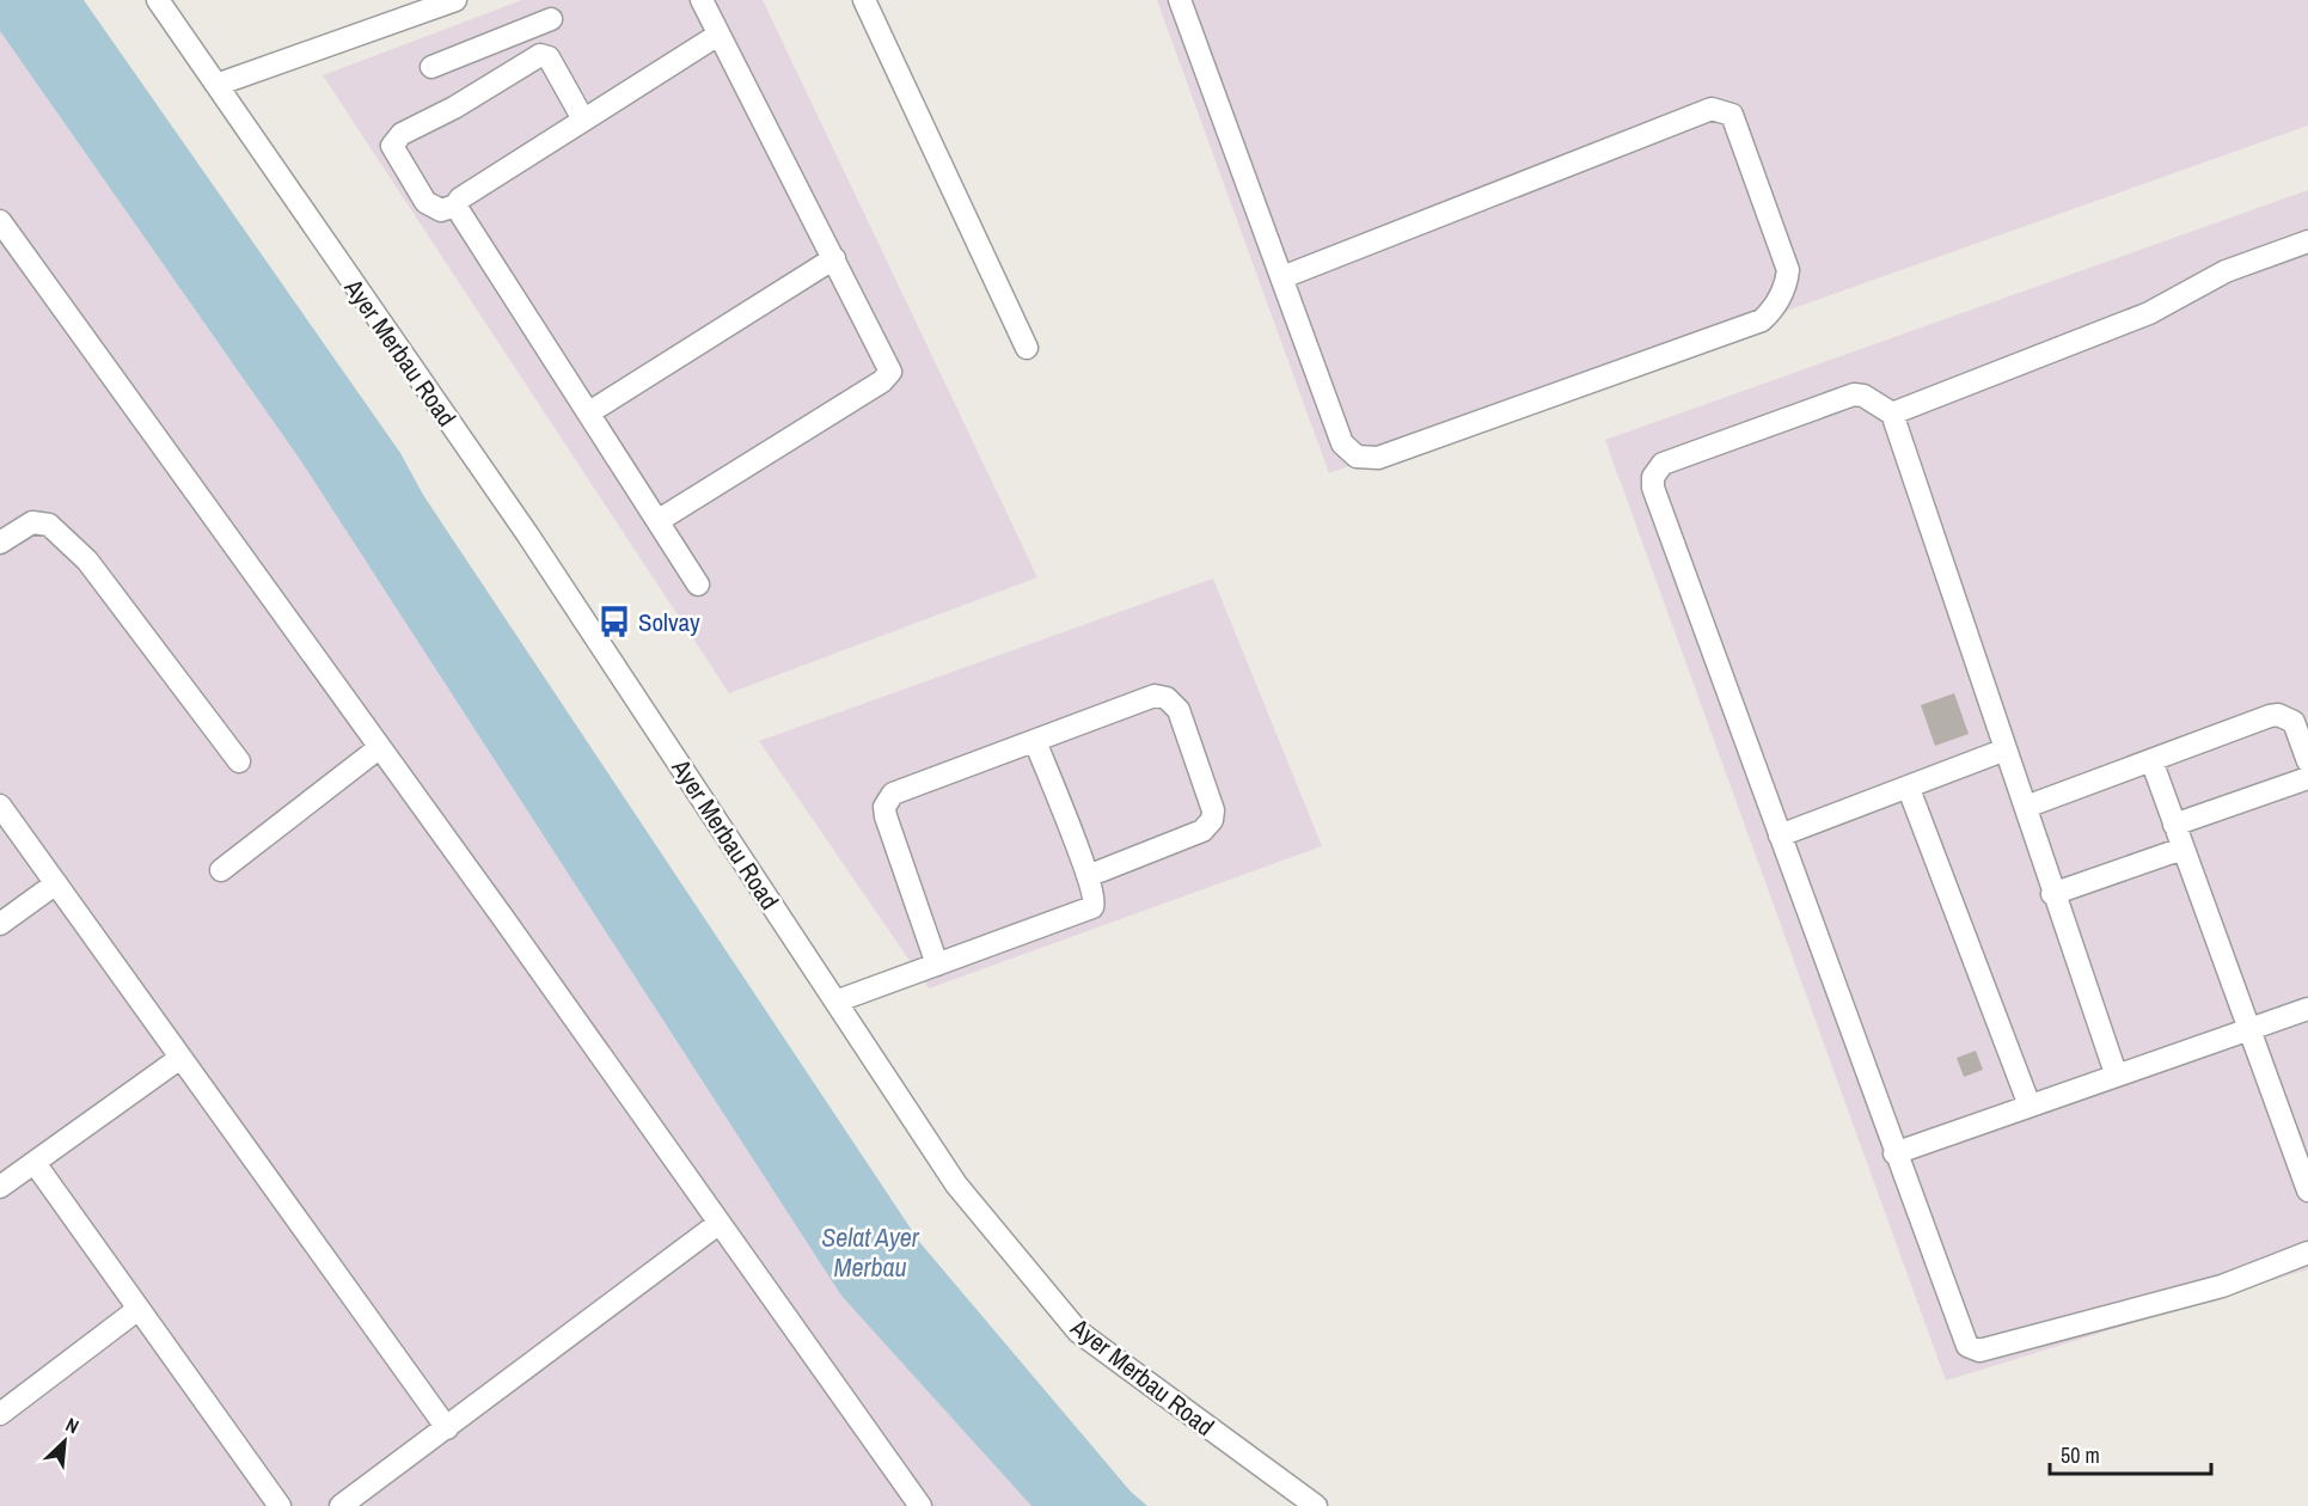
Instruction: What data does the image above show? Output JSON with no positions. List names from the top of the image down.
{
  "streets": {
    "street": ["Ayer Merbau Road"]
  },
  "water": ["Selat Ayer Merbau"],
  "places": {
    "bus stop": ["Solvay"]
  },
  "scale_bar": "50 m",
  "north": "top right"
}
